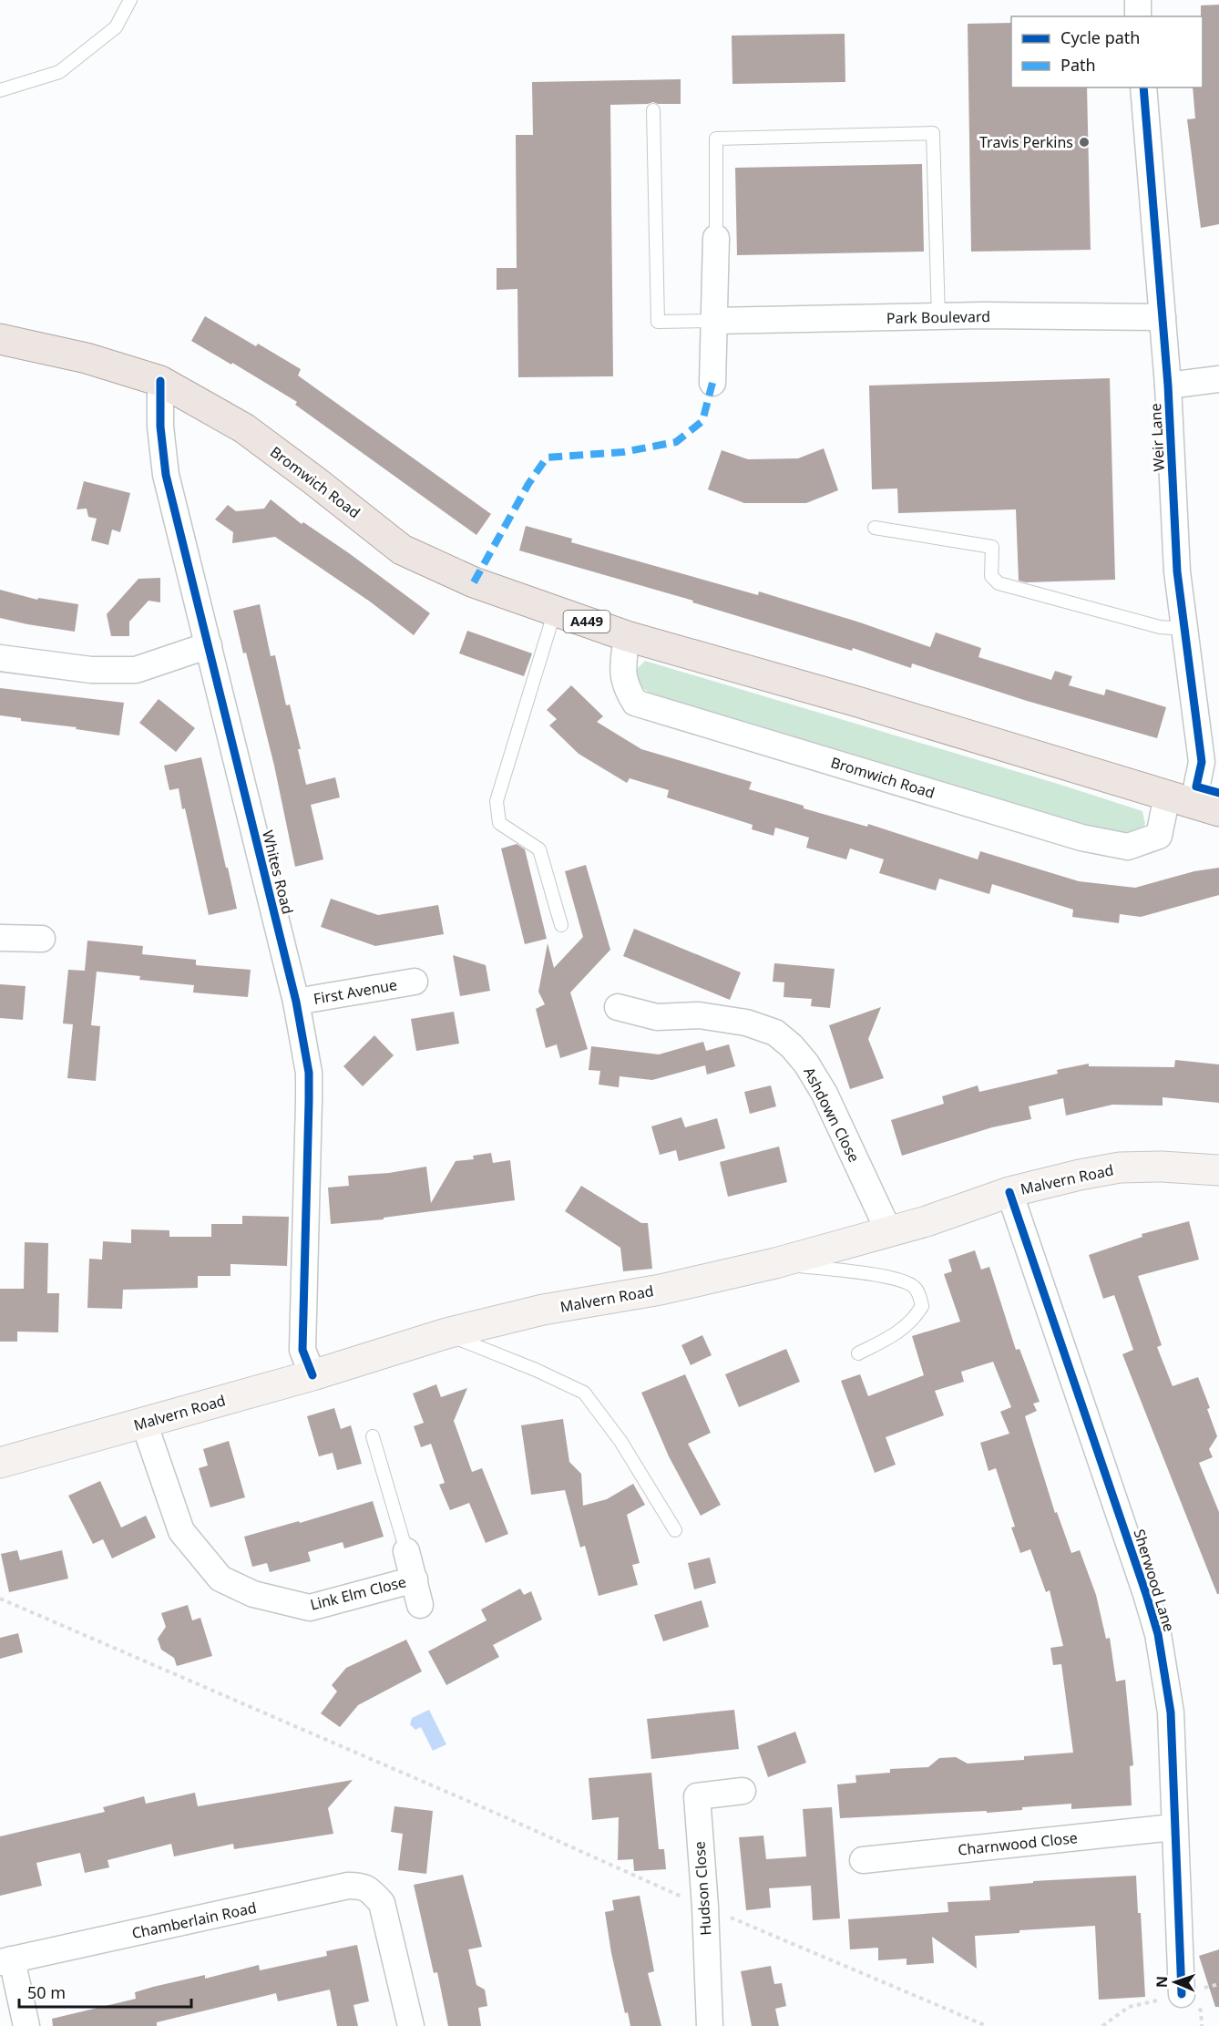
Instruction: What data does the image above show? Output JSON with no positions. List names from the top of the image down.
{
  "streets": {
    "main road": ["Bromwich Road", "A449", "Malvern Road"],
    "street": [
      "Park Boulevard",
      "Weir Lane",
      "Whites Road",
      "First Avenue",
      "Ashdown Close",
      "Sherwood Lane",
      "Link Elm Close",
      "Charnwood Close",
      "Hudson Close",
      "Chamberlain Road"
    ]
  },
  "crossings": [
    ["Park Boulevard", "Weir Lane"],
    ["Weir Lane", "Bromwich Road"],
    ["Bromwich Road", "Whites Road"],
    ["Whites Road", "First Avenue"],
    ["Whites Road", "Malvern Road"],
    ["Ashdown Close", "Malvern Road"],
    ["Malvern Road", "Sherwood Lane"],
    ["Malvern Road", "Link Elm Close"],
    ["Sherwood Lane", "Charnwood Close"]
  ],
  "places": ["Travis Perkins"],
  "legend": ["Cycle path", "Path"],
  "scale_bar": "50 m",
  "north": "left"
}
